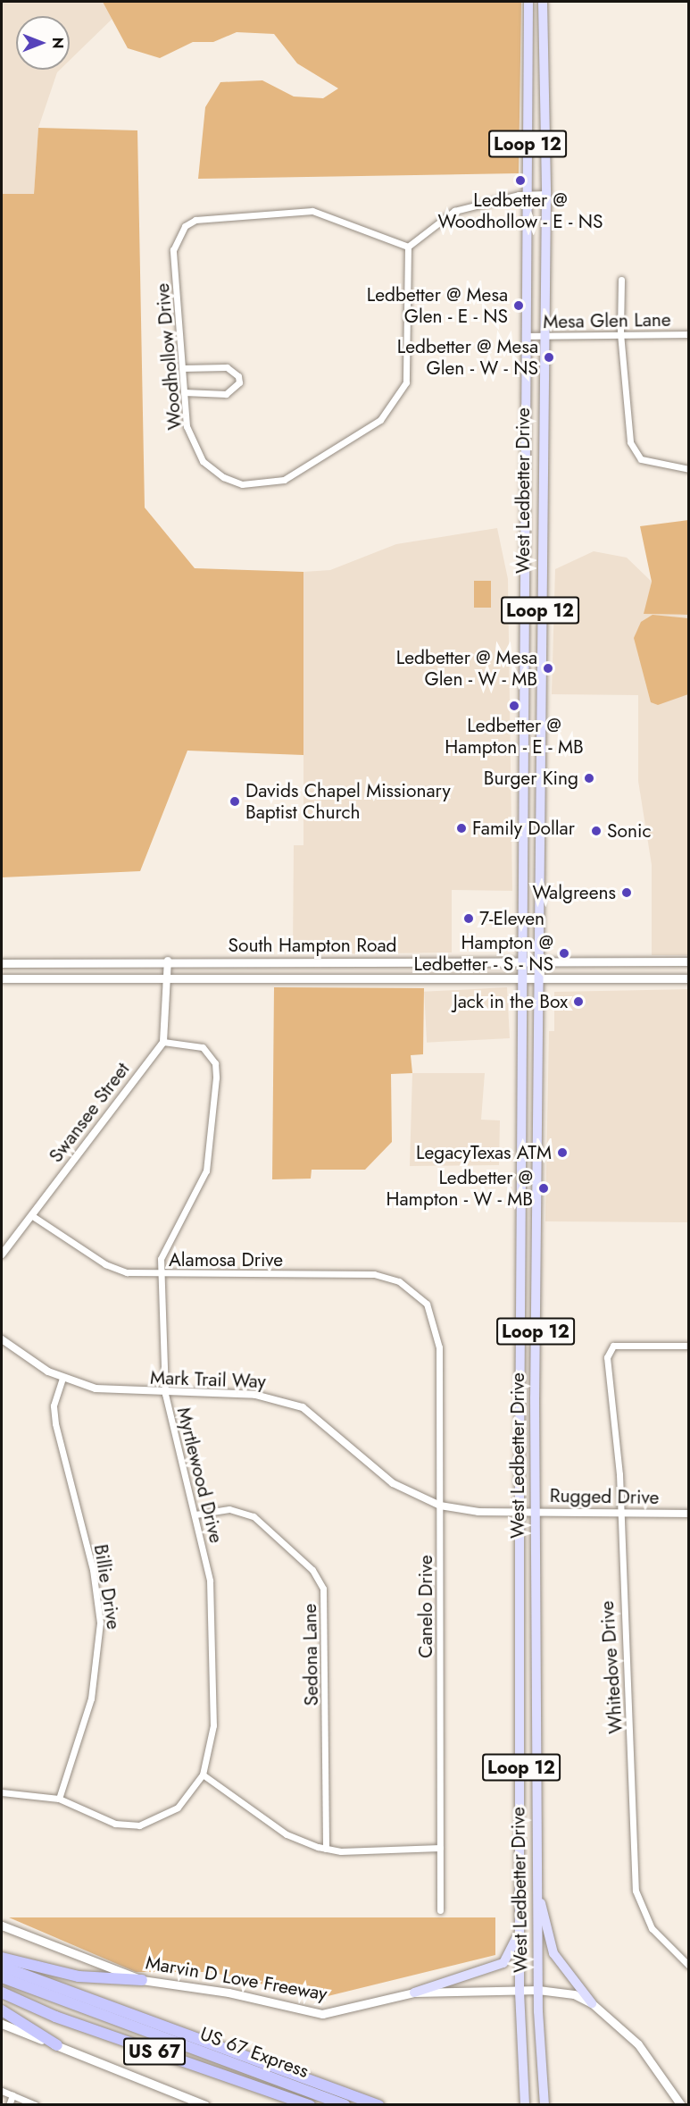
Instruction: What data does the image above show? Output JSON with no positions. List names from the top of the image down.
{
  "streets": {
    "highway": ["US 67", "US 67 Express"],
    "main road": [
      "Loop 12",
      "West Ledbetter Drive",
      "South Hampton Road",
      "Marvin D Love Freeway"
    ],
    "street": [
      "Mesa Glen Lane",
      "Woodhollow Drive",
      "Swansee Street",
      "Alamosa Drive",
      "Mark Trail Way",
      "Myrtlewood Drive",
      "Rugged Drive",
      "Billie Drive",
      "Canelo Drive",
      "Sedona Lane",
      "Whitedove Drive"
    ]
  },
  "crossings": [
    ["Mesa Glen Lane", "West Ledbetter Drive"],
    ["West Ledbetter Drive", "South Hampton Road"],
    ["West Ledbetter Drive", "Mark Trail Way"],
    ["West Ledbetter Drive", "Rugged Drive"],
    ["West Ledbetter Drive", "Marvin D Love Freeway"],
    ["Swansee Street", "Alamosa Drive"],
    ["Swansee Street", "Myrtlewood Drive"],
    ["Alamosa Drive", "Myrtlewood Drive"],
    ["Alamosa Drive", "Canelo Drive"],
    ["Mark Trail Way", "Myrtlewood Drive"],
    ["Mark Trail Way", "Rugged Drive"],
    ["Mark Trail Way", "Billie Drive"],
    ["Mark Trail Way", "Canelo Drive"],
    ["Myrtlewood Drive", "Sedona Lane"],
    ["Rugged Drive", "Whitedove Drive"]
  ],
  "places": [
    "Ledbetter @ Woodhollow - E - NS",
    "Ledbetter @ Mesa Glen - E - NS",
    "Ledbetter @ Mesa Glen - W - NS",
    "Ledbetter @ Mesa Glen - W - MB",
    "Ledbetter @ Hampton - E - MB",
    "Burger King",
    "Davids Chapel Missionary Baptist Church",
    "Family Dollar",
    "Sonic",
    "Walgreens",
    "7-Eleven",
    "Hampton @ Ledbetter - S - NS",
    "Jack in the Box",
    "LegacyTexas ATM",
    "Ledbetter @ Hampton - W - MB"
  ],
  "north": "right"
}
